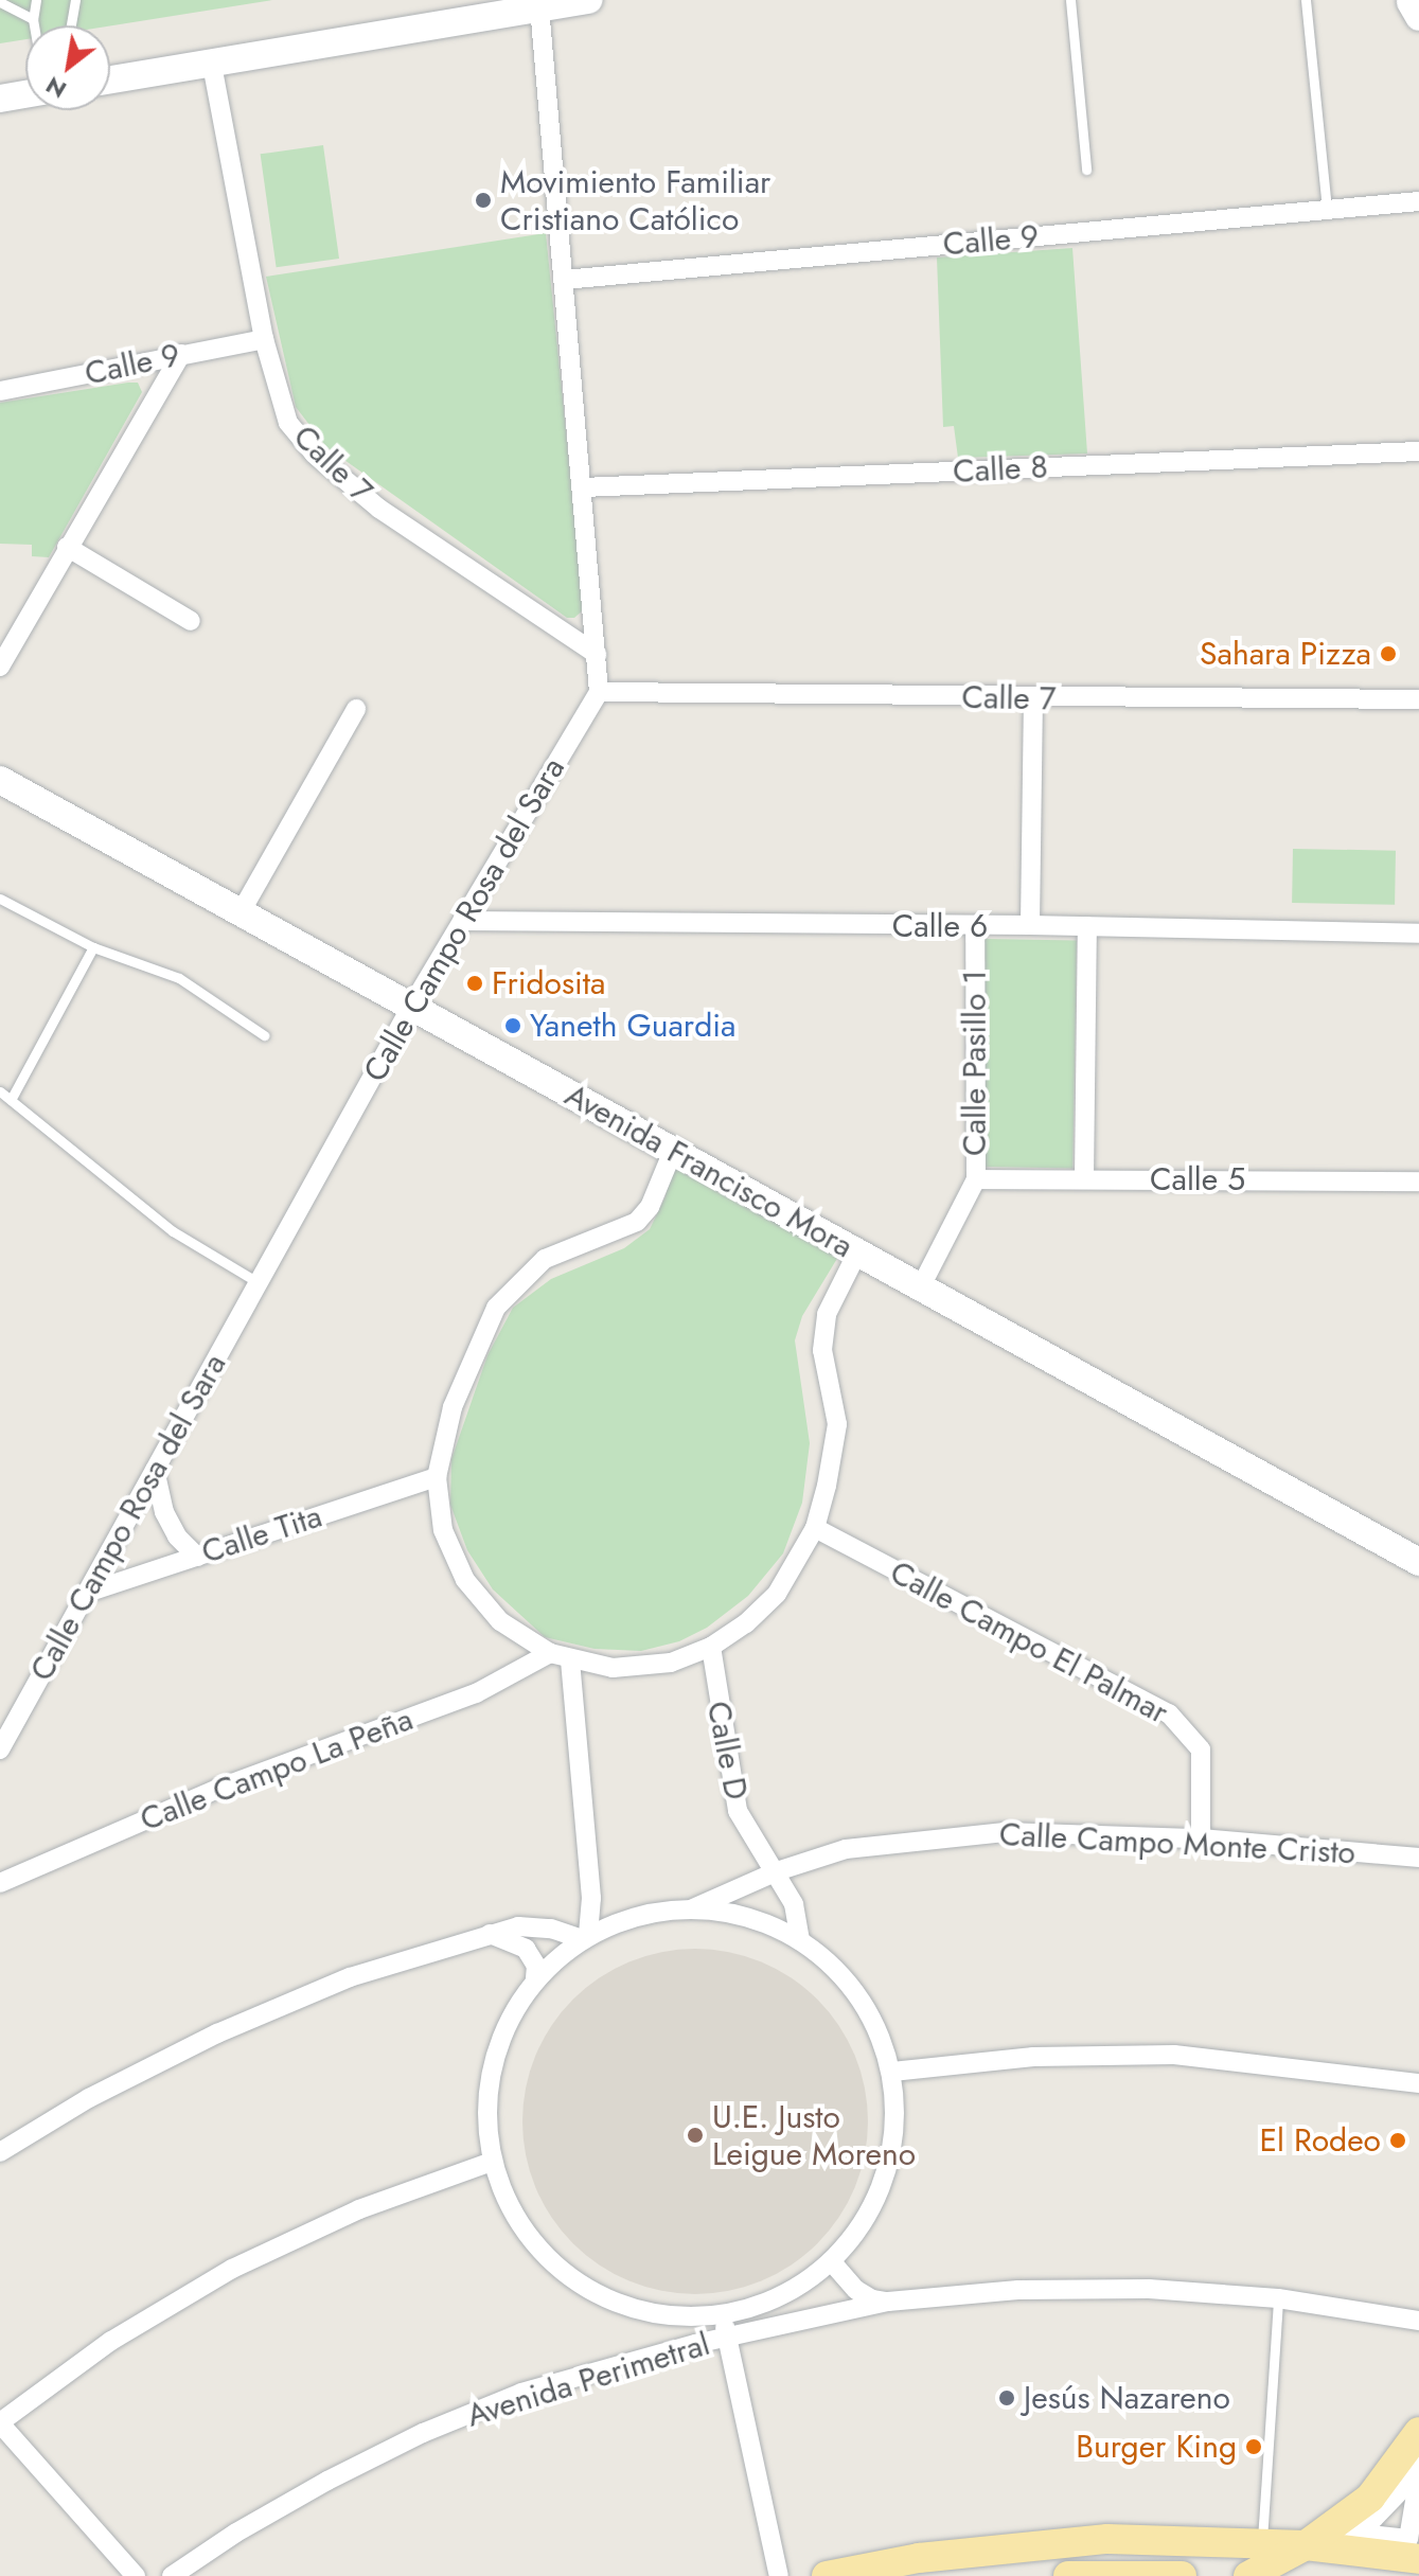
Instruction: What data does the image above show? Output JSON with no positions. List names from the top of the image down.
{
  "streets": {
    "street": [
      "Calle 9",
      "Calle 7",
      "Calle 8",
      "Calle Campo Rosa del Sara",
      "Calle 6",
      "Calle Pasillo 1",
      "Avenida Francisco Mora",
      "Calle 5",
      "Calle Tita",
      "Calle Campo El Palmar",
      "Calle D",
      "Calle Campo La Peña",
      "Calle Campo Monte Cristo",
      "Avenida Perimetral"
    ]
  },
  "crossings": [
    ["Calle 9", "Calle 7"],
    ["Calle 7", "Calle Campo Rosa del Sara"],
    ["Calle Campo Rosa del Sara", "Calle 6"],
    ["Calle Campo Rosa del Sara", "Avenida Francisco Mora"],
    ["Calle Campo Rosa del Sara", "Calle Tita"],
    ["Calle 6", "Calle Pasillo 1"],
    ["Calle Pasillo 1", "Avenida Francisco Mora"],
    ["Calle Pasillo 1", "Calle 5"],
    ["Calle Campo El Palmar", "Calle Campo Monte Cristo"],
    ["Calle D", "Calle Campo Monte Cristo"]
  ],
  "places": [
    "Movimiento Familiar Cristiano Católico",
    "Sahara Pizza",
    "Fridosita",
    "Yaneth Guardia",
    "U.E. Justo Leigue Moreno",
    "El Rodeo",
    "Jesús Nazareno",
    "Burger King"
  ],
  "north": "bottom left"
}
